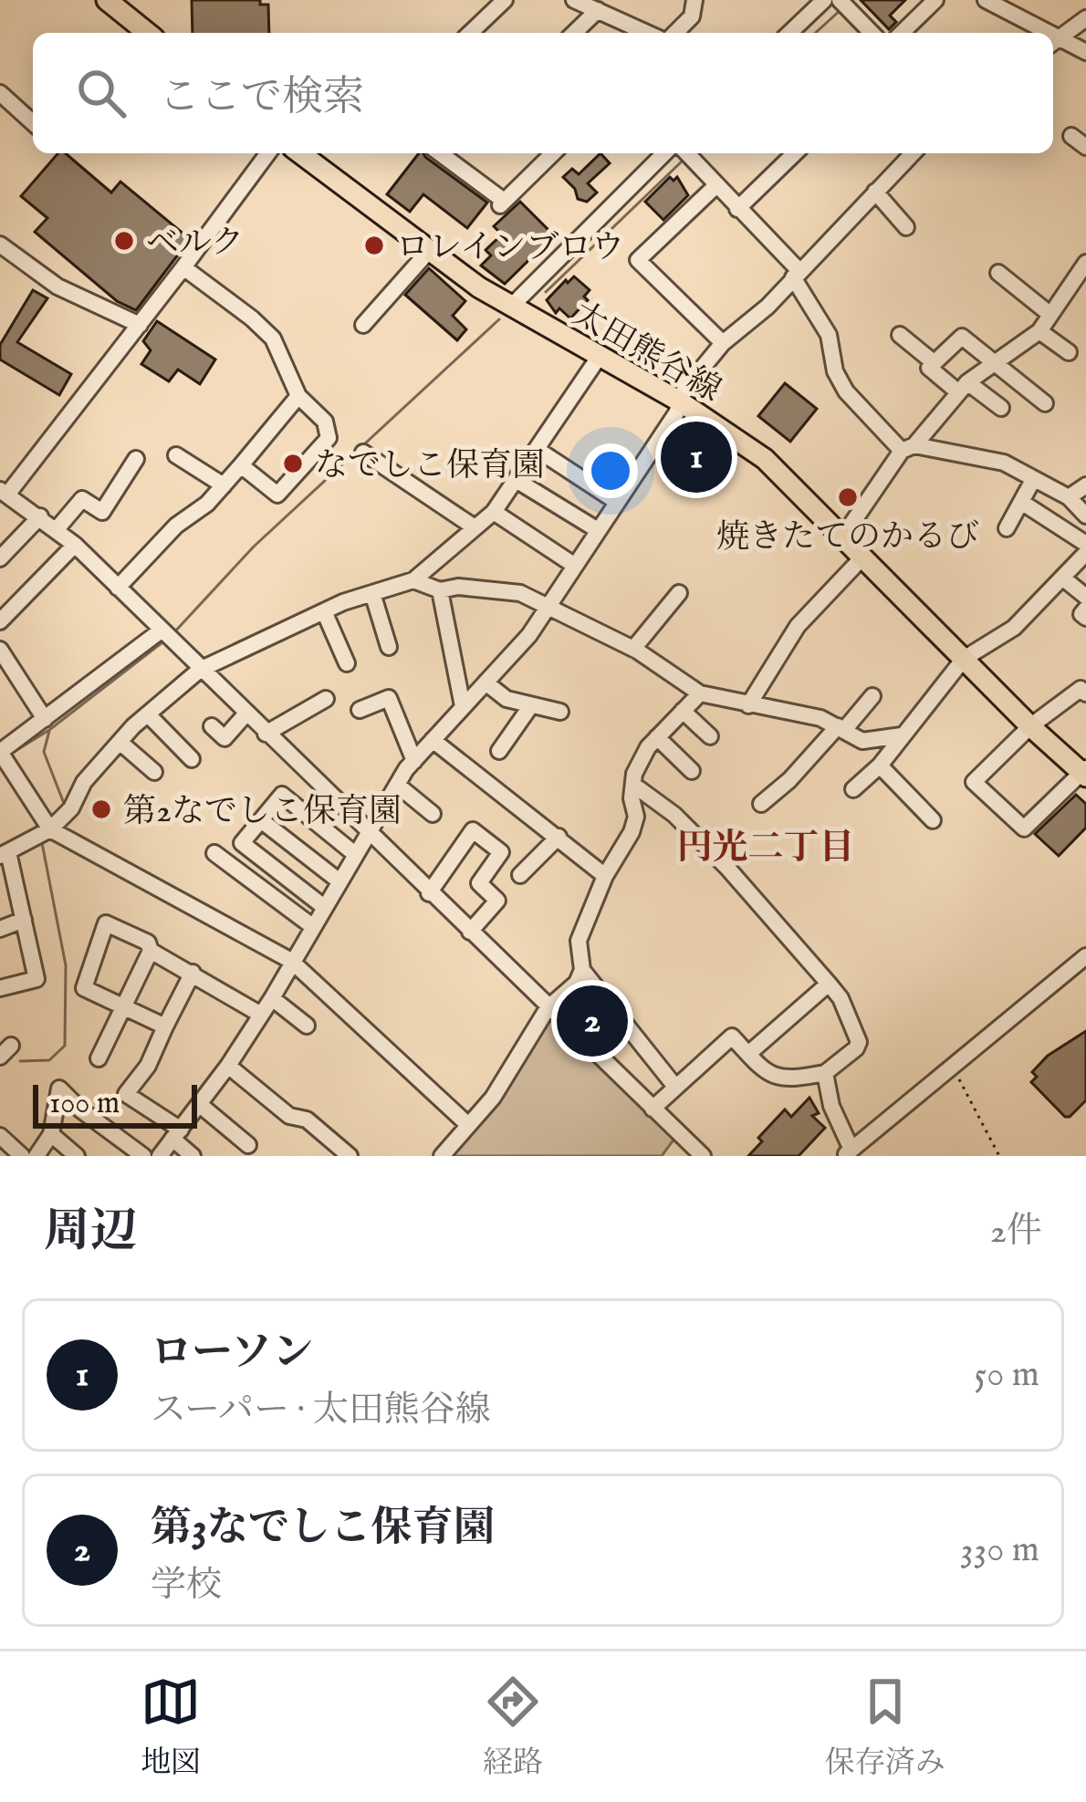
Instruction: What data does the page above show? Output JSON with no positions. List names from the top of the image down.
{
  "streets": {
    "main road": ["太田熊谷線"]
  },
  "districts": ["円光二丁目"],
  "places": [
    "ベルク",
    "ロレインブロウ",
    "なでしこ保育園",
    "焼きたてのかるび",
    "第2なでしこ保育園"
  ],
  "scale_bar": "100 m",
  "page": {
    "search": "ここで検索",
    "pins": ["1", "2"],
    "scale": "100 m",
    "heading": ["周辺", "2件"],
    "list": [
      {
        "mark": "1",
        "name": "ローソン",
        "note": "スーパー · 太田熊谷線",
        "value": "50 m"
      },
      {
        "mark": "2",
        "name": "第3なでしこ保育園",
        "note": "学校",
        "value": "330 m"
      }
    ],
    "nav": ["地図", "経路", "保存済み"]
  }
}
